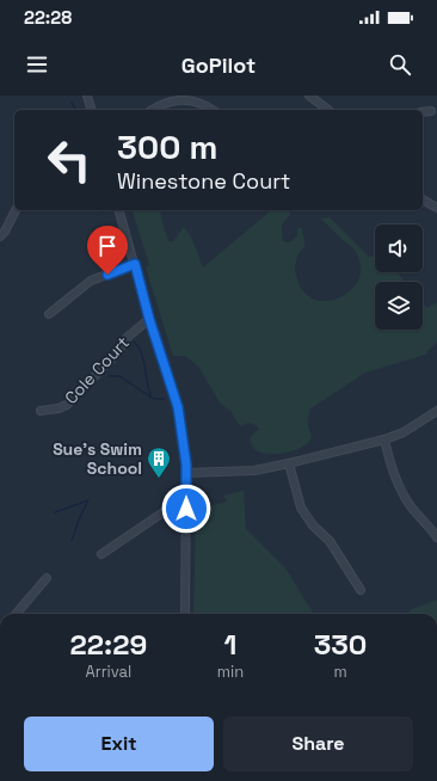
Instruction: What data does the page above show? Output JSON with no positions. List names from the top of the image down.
{
  "streets": {
    "street": ["Cole Court"]
  },
  "places": {
    "building": ["Sue's Swim School"]
  },
  "page": {
    "status": "22:28",
    "header": "GoPilot",
    "turn": ["300 m", "Winestone Court"],
    "eta": [
      "22:29",
      "Arrival",
      "1",
      "min",
      "330",
      "m"
    ],
    "buttons": ["Exit", "Share"]
  }
}
